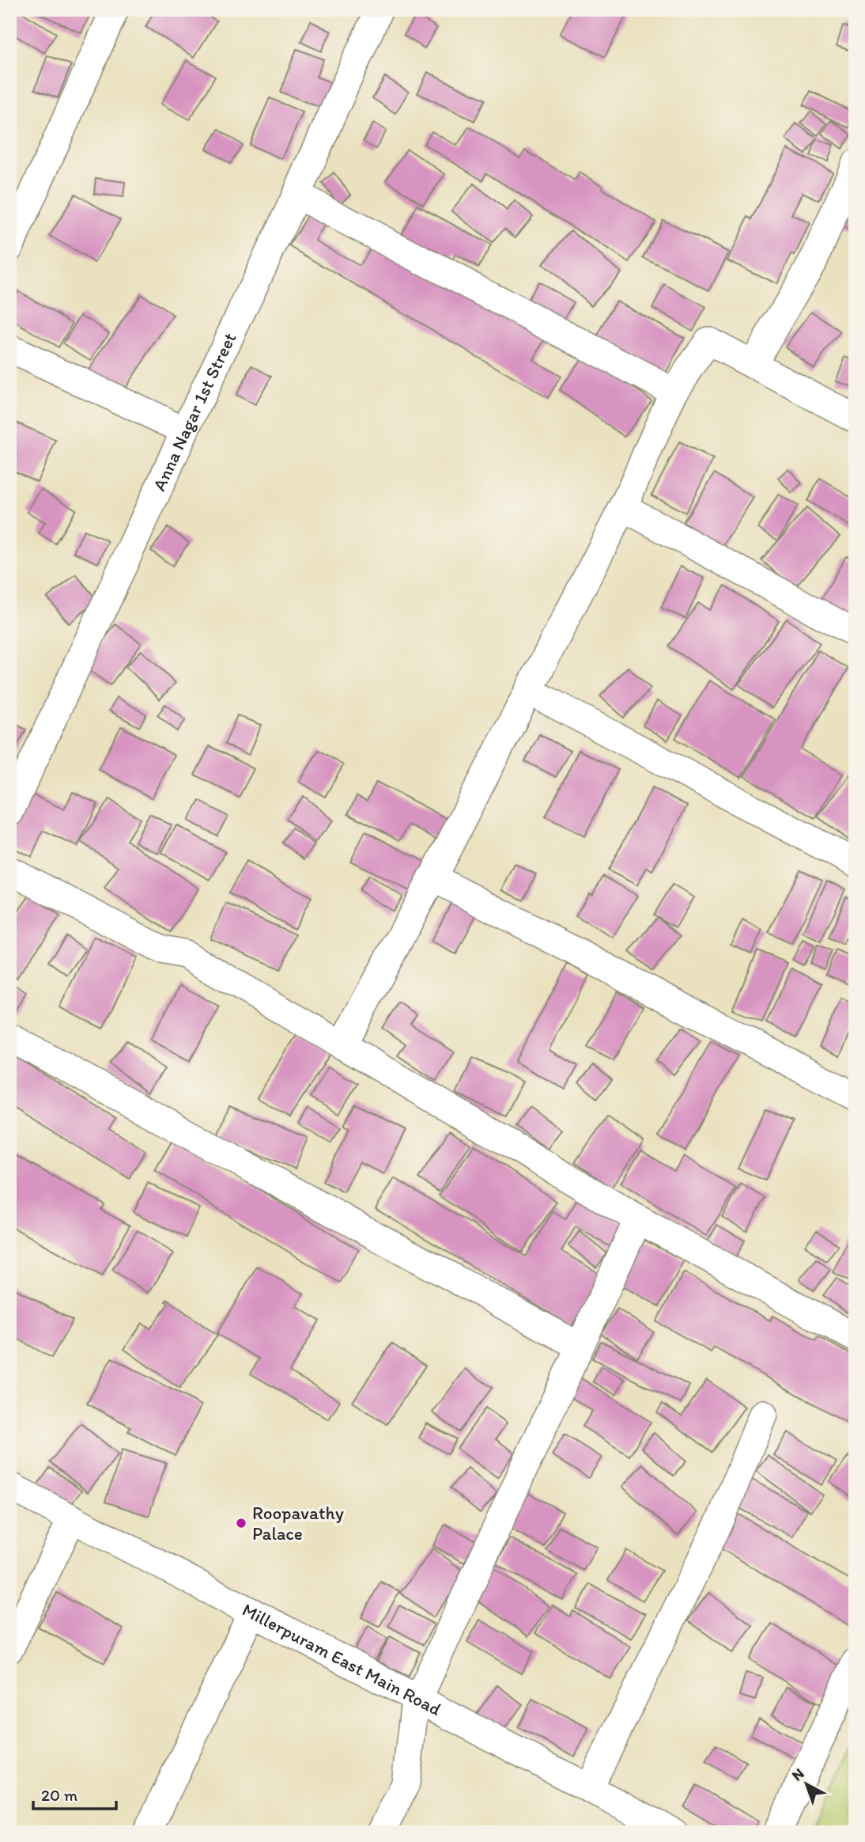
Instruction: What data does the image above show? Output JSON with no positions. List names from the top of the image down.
{
  "streets": {
    "street": ["Anna Nagar 1st Street", "Millerpuram East Main Road"]
  },
  "places": ["Roopavathy Palace"],
  "scale_bar": "20 m",
  "north": "top left"
}
